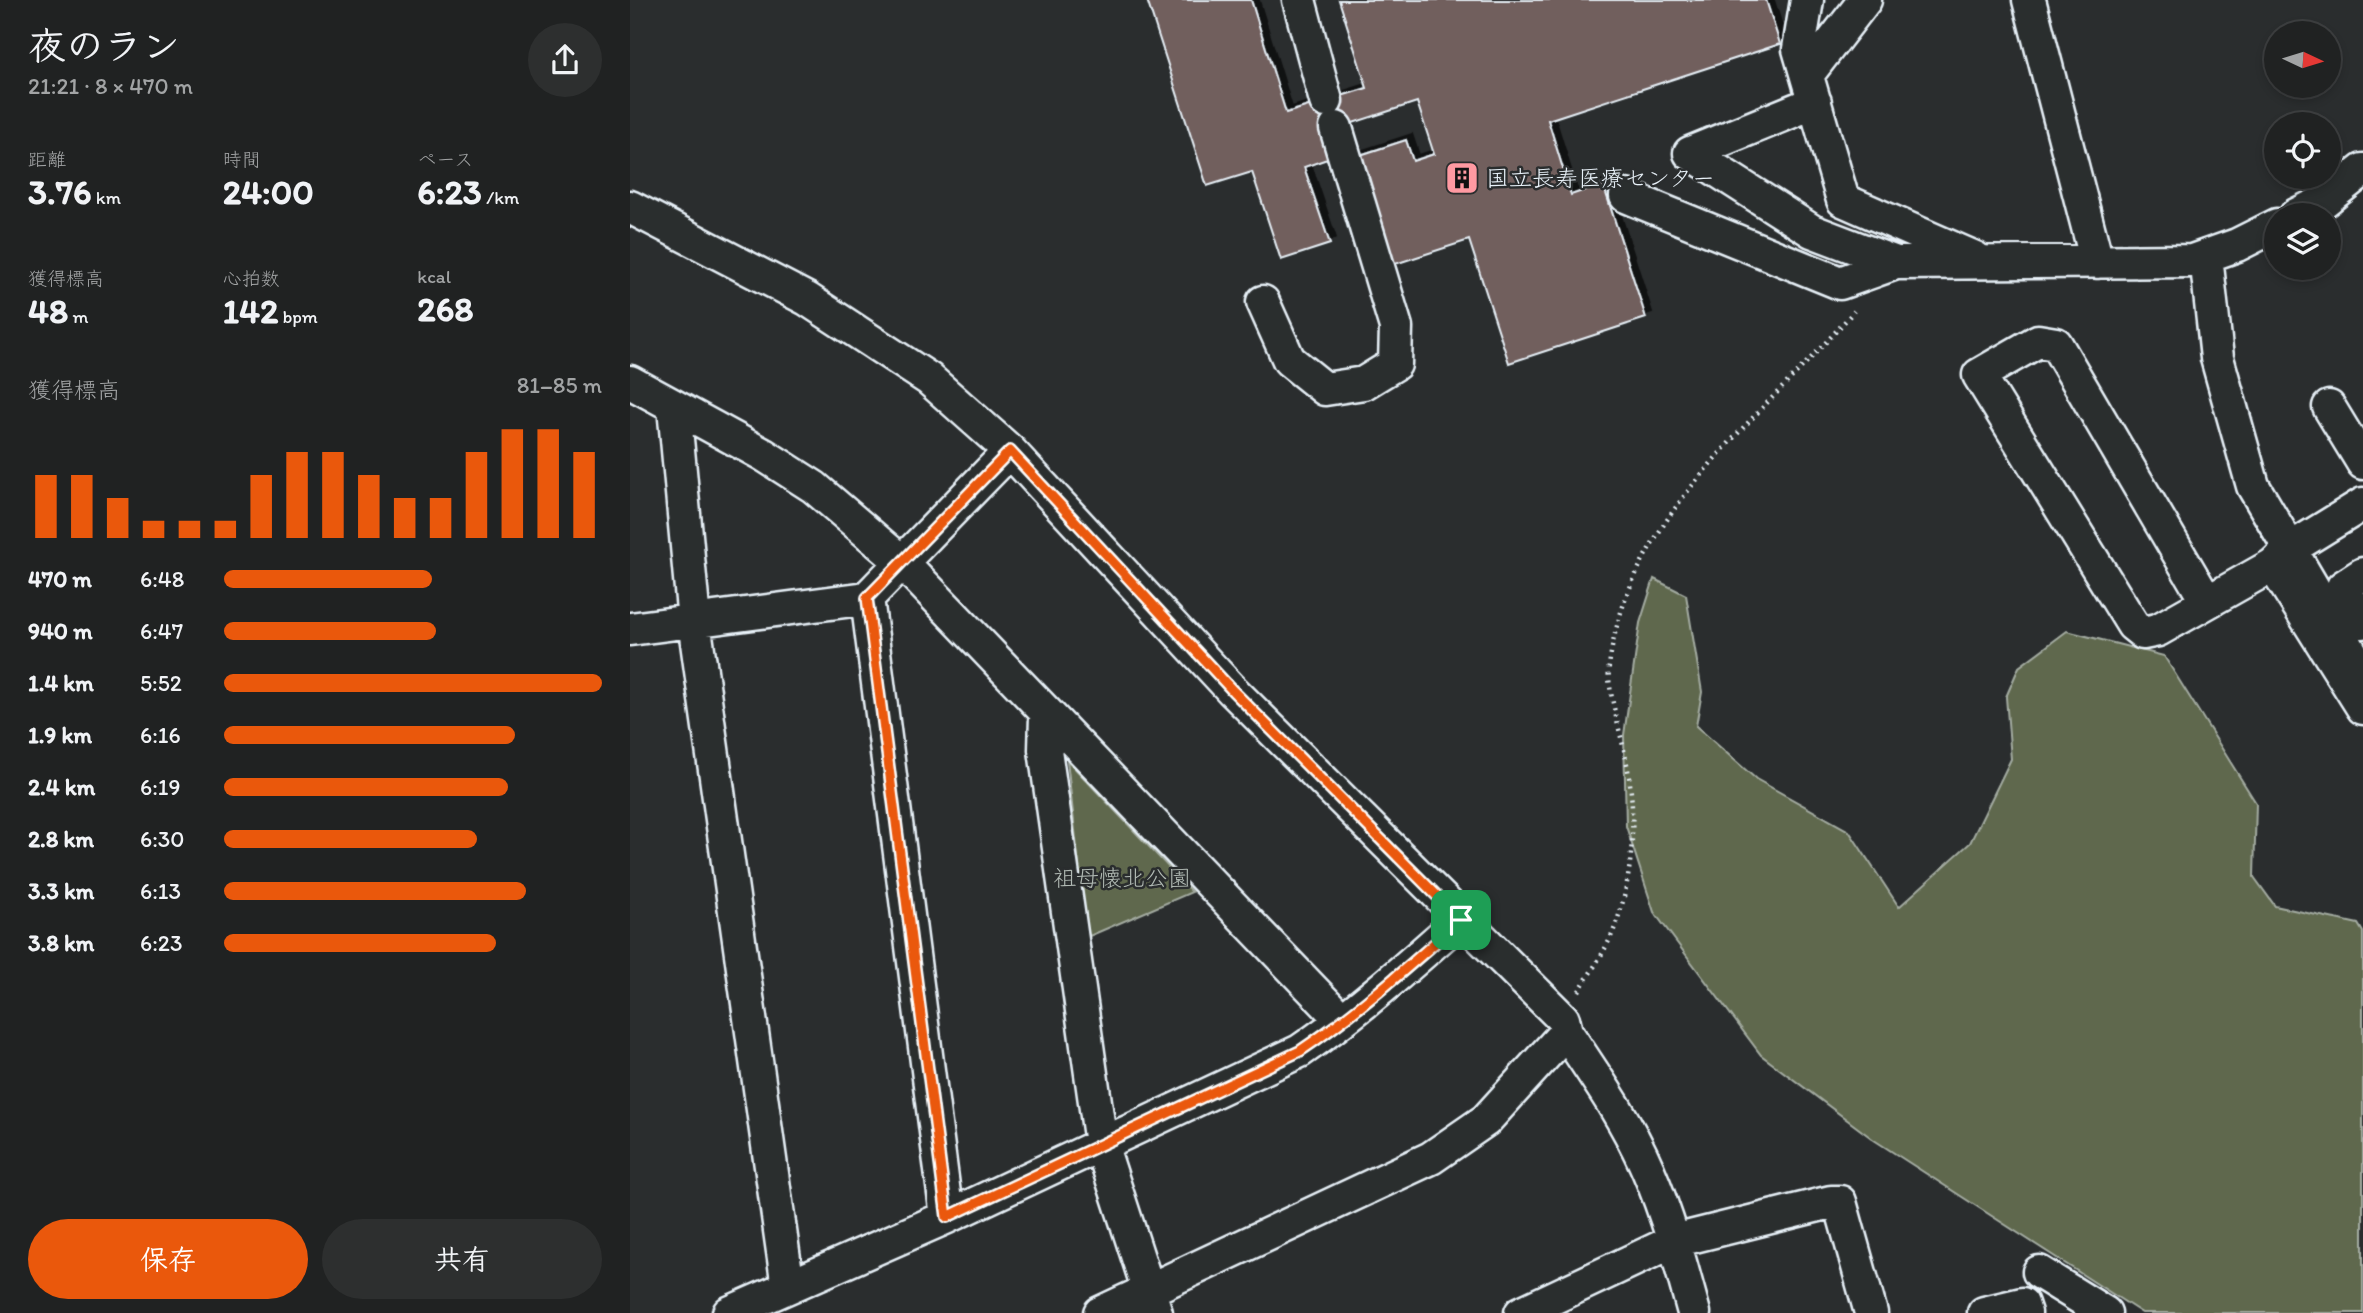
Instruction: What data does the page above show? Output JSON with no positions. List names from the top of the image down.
{
  "parks": ["祖母懐北公園"],
  "places": {
    "building": ["国立長寿医療センター"]
  },
  "north": "right",
  "page": {
    "heading": ["夜のラン", "21:21 · 8 × 470 m"],
    "stats": [
      ["距離", "3.76 km"],
      ["時間", "24:00"],
      ["ペース", "6:23 /km"],
      ["獲得標高", "48 m"],
      ["心拍数", "142 bpm"],
      ["kcal", "268"]
    ],
    "chart": ["獲得標高", "81–85 m"],
    "list": [
      {
        "name": "470 m",
        "note": "6:48"
      },
      {
        "name": "940 m",
        "note": "6:47"
      },
      {
        "name": "1.4 km",
        "note": "5:52"
      },
      {
        "name": "1.9 km",
        "note": "6:16"
      },
      {
        "name": "2.4 km",
        "note": "6:19"
      },
      {
        "name": "2.8 km",
        "note": "6:30"
      },
      {
        "name": "3.3 km",
        "note": "6:13"
      },
      {
        "name": "3.8 km",
        "note": "6:23"
      }
    ],
    "buttons": ["保存", "共有"]
  }
}
